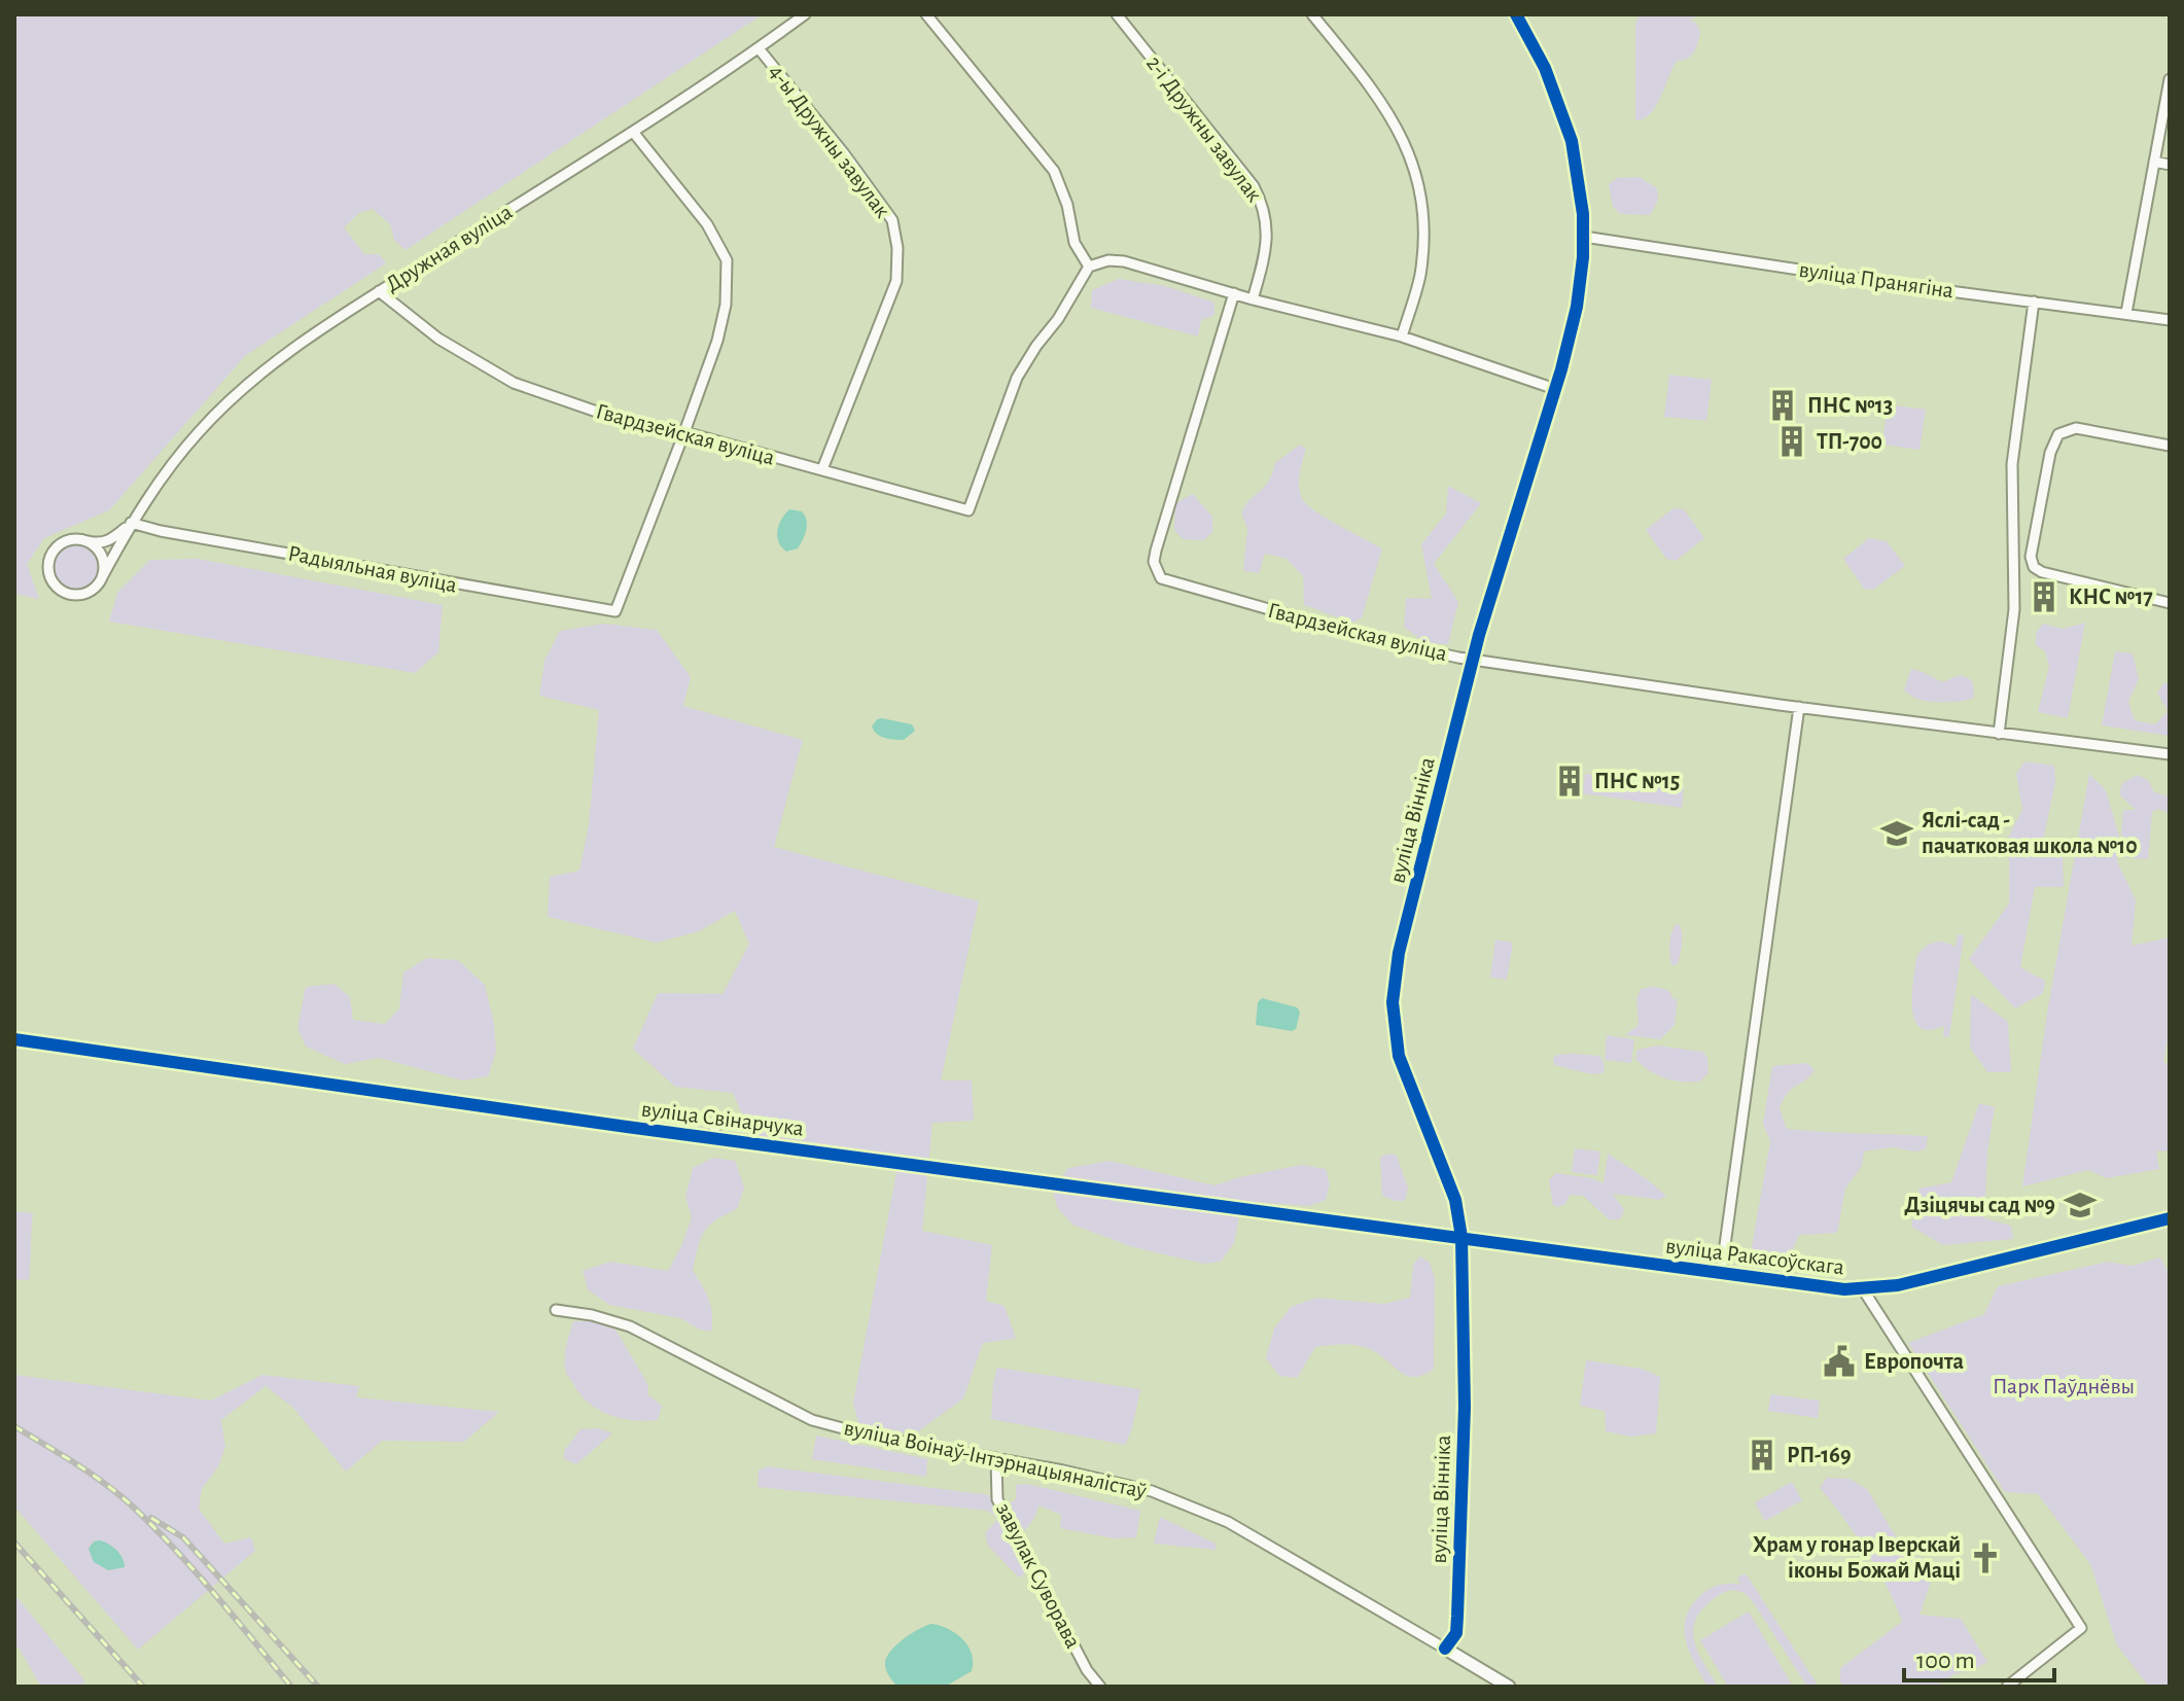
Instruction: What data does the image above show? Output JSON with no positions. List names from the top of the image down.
{
  "streets": {
    "street": [
      "2-і Дружны завулак",
      "4-ы Дружны завулак",
      "Дружная вуліца",
      "вуліца Пранягіна",
      "Гвардзейская вуліца",
      "Радыяльная вуліца",
      "вуліца Вінніка",
      "вуліца Свінарчука",
      "вуліца Ракасоўскага",
      "вуліца Воінаў-Інтэрнацыяналістаў",
      "завулак Суворава"
    ]
  },
  "crossings": [
    ["4-ы Дружны завулак", "Дружная вуліца"],
    ["4-ы Дружны завулак", "Гвардзейская вуліца"],
    ["Дружная вуліца", "Гвардзейская вуліца"],
    ["Дружная вуліца", "Радыяльная вуліца"],
    ["вуліца Пранягіна", "вуліца Вінніка"],
    ["Гвардзейская вуліца", "Радыяльная вуліца"],
    ["Гвардзейская вуліца", "вуліца Вінніка"],
    ["вуліца Вінніка", "вуліца Ракасоўскага"],
    ["вуліца Вінніка", "вуліца Воінаў-Інтэрнацыяналістаў"],
    ["вуліца Свінарчука", "вуліца Ракасоўскага"],
    ["вуліца Воінаў-Інтэрнацыяналістаў", "завулак Суворава"]
  ],
  "parks": ["Парк Паўднёвы"],
  "places": {
    "building": [
      "ПНС №13",
      "ТП-700",
      "КНС №17",
      "ПНС №15",
      "РП-169"
    ],
    "school or university": ["Яслі-сад - пачатковая школа №10", "Дзіцячы сад №9"],
    "public building": ["Европочта"],
    "church": ["Храм у гонар Іверскай іконы Божай Маці"]
  },
  "scale_bar": "100 m"
}
